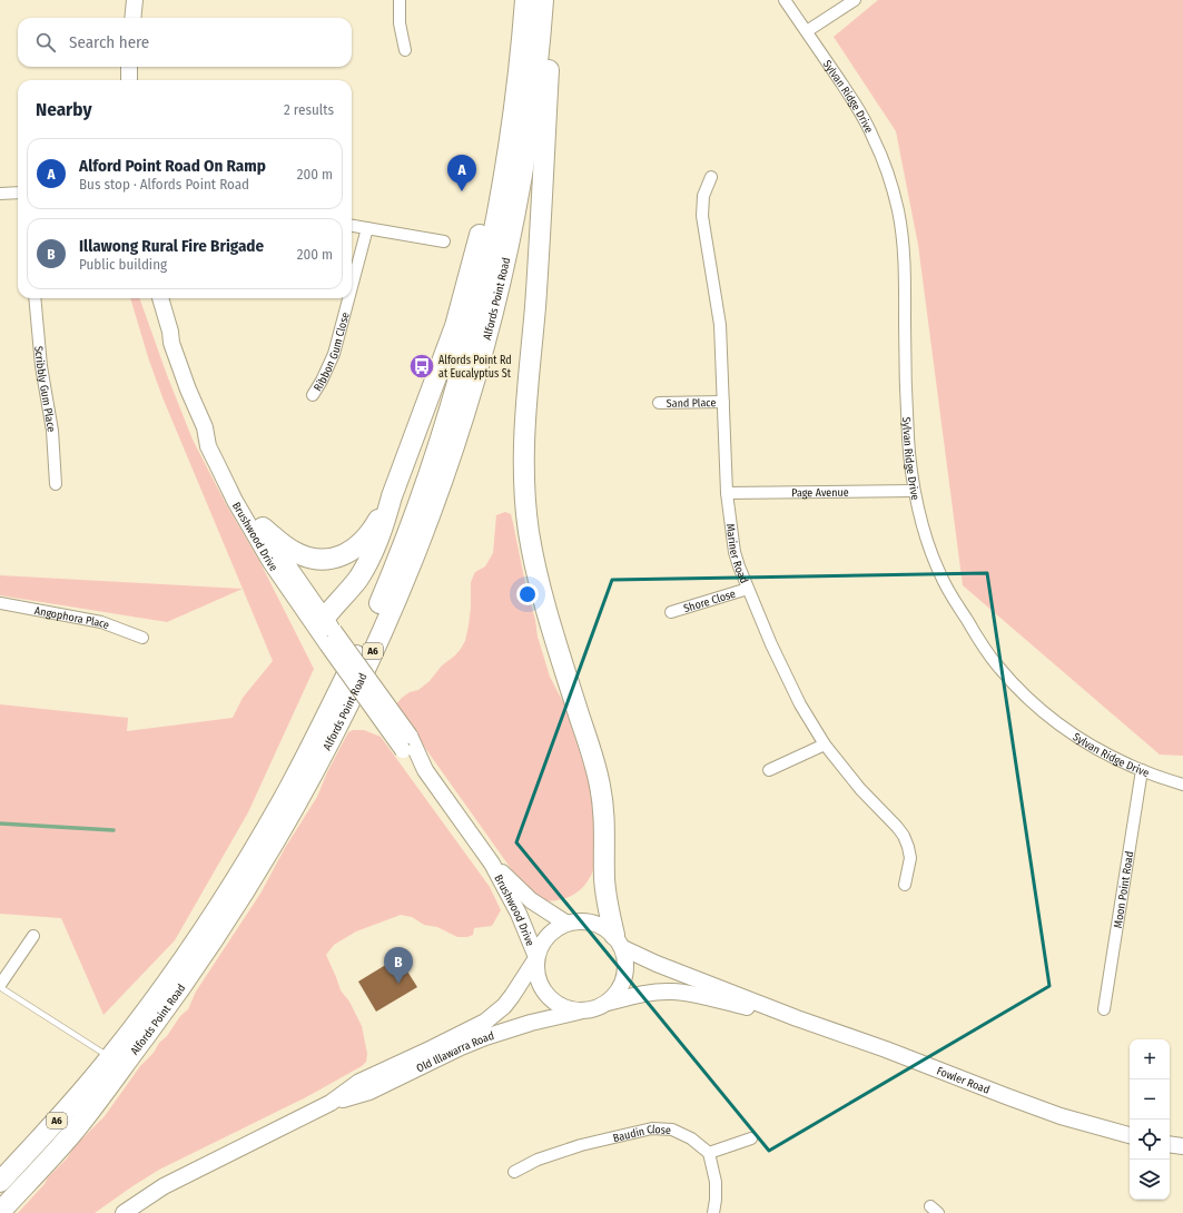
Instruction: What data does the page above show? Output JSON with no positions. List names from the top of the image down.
{
  "streets": {
    "highway": ["Alfords Point Road", "A6"],
    "street": [
      "Sylvan Ridge Drive",
      "Ribbon Gum Close",
      "Scribbly Gum Place",
      "Sand Place",
      "Page Avenue",
      "Brushwood Drive",
      "Mariner Road",
      "Shore Close",
      "Angophora Place",
      "Moon Point Road",
      "Old Illawarra Road",
      "Fowler Road",
      "Baudin Close"
    ]
  },
  "crossings": [
    ["Sylvan Ridge Drive", "Page Avenue"],
    ["Sylvan Ridge Drive", "Moon Point Road"],
    ["Sand Place", "Mariner Road"],
    ["Page Avenue", "Mariner Road"],
    ["Brushwood Drive", "Old Illawarra Road"],
    ["Brushwood Drive", "Fowler Road"],
    ["Mariner Road", "Shore Close"],
    ["Old Illawarra Road", "Fowler Road"]
  ],
  "places": {
    "bus stop": ["Alfords Point Rd at Eucalyptus St"]
  },
  "page": {
    "search": "Search here",
    "heading": ["Nearby", "2 results"],
    "list": [
      {
        "mark": "A",
        "name": "Alford Point Road On Ramp",
        "note": "Bus stop · Alfords Point Road",
        "value": "200 m"
      },
      {
        "mark": "B",
        "name": "Illawong Rural Fire Brigade",
        "note": "Public building",
        "value": "200 m"
      }
    ],
    "pins": ["A", "B"],
    "map_buttons": ["+", "−"]
  }
}
